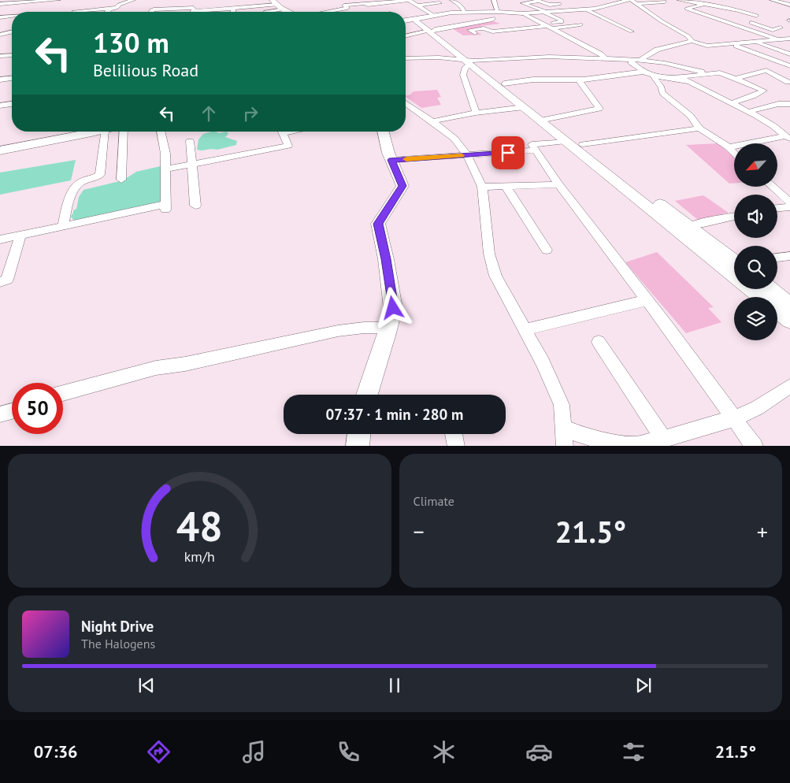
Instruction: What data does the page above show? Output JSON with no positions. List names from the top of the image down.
{
  "north": "bottom left",
  "page": {
    "turn": ["130 m", "Belilious Road"],
    "limit": "50",
    "trip": "07:37 · 1 min · 280 m",
    "tile": "Climate",
    "heat": ["−", "21.5°", "+"],
    "song": ["Night Drive", "The Halogens"],
    "tabs": ["07:36", "21.5°"],
    "gauge": ["48", "km/h"]
  }
}
